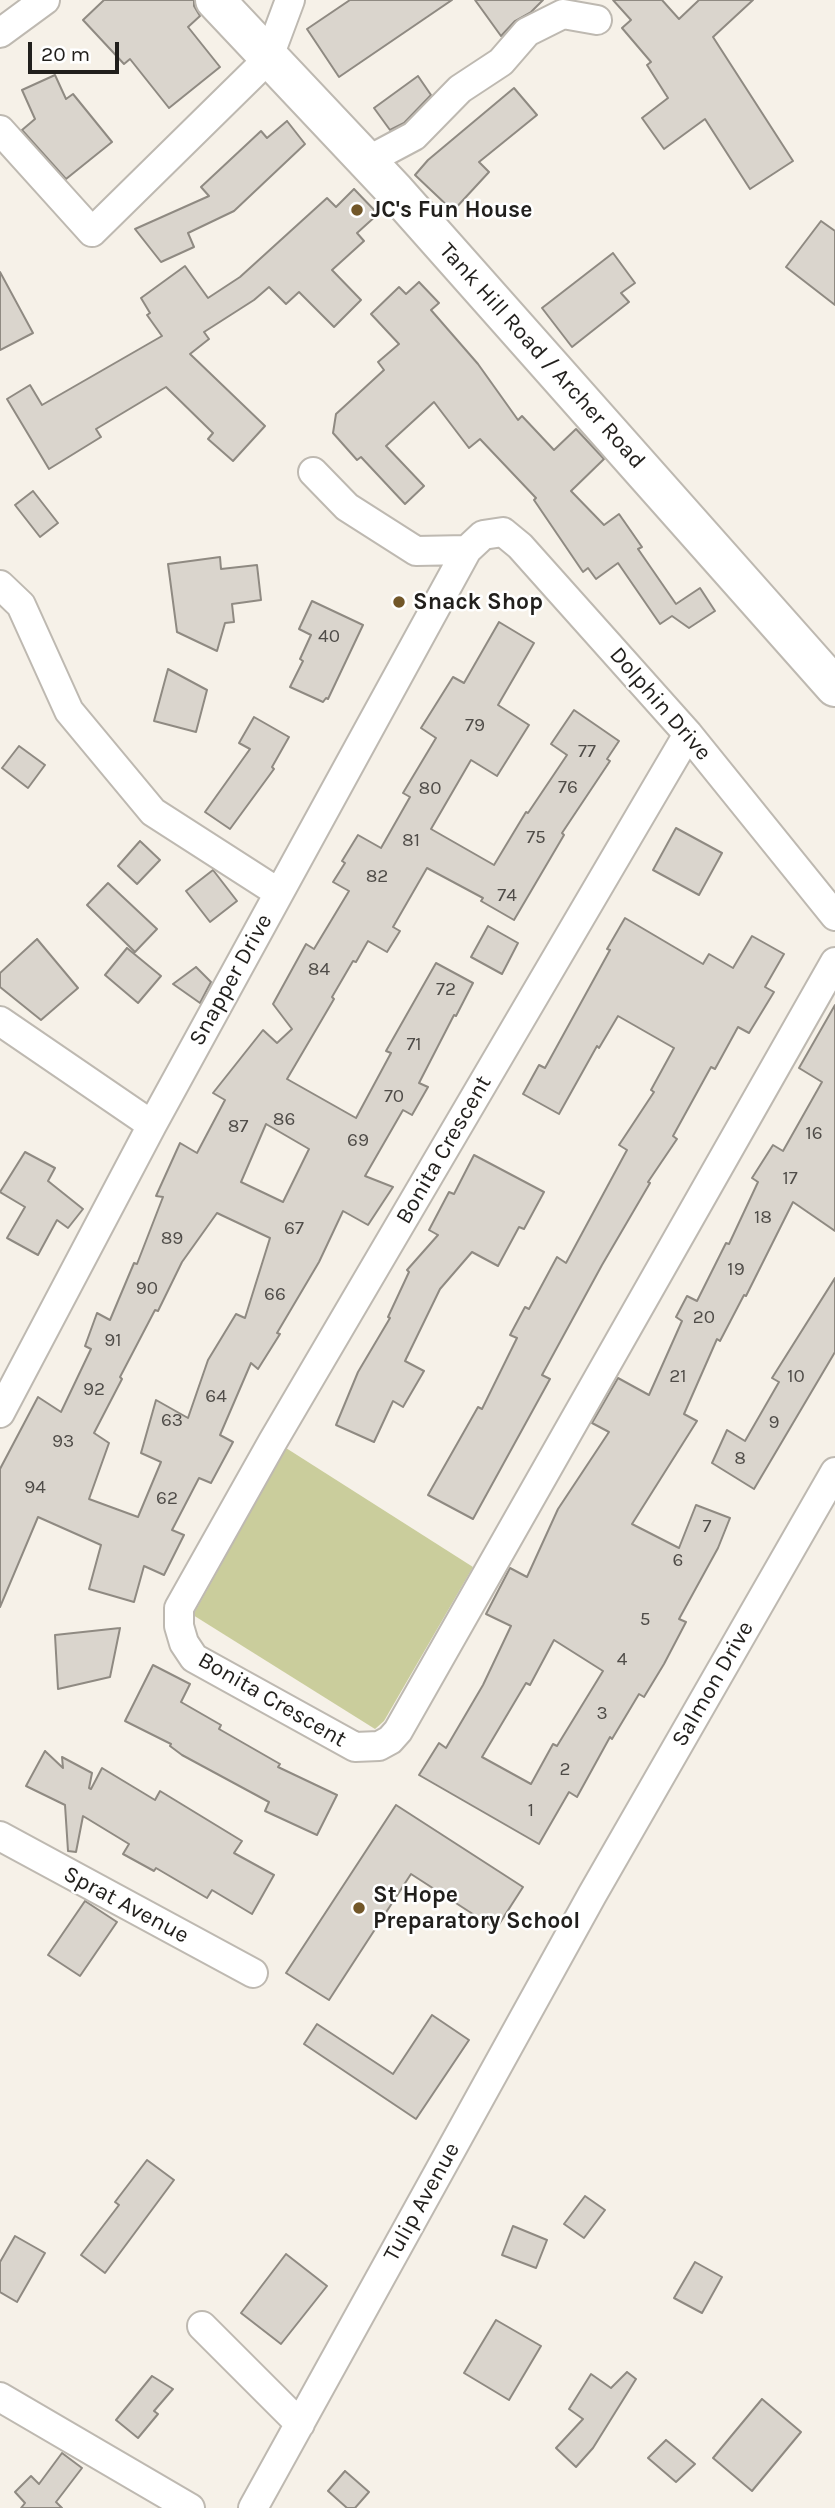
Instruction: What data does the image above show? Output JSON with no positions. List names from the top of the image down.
{
  "streets": {
    "street": [
      "Tank Hill Road / Archer Road",
      "Dolphin Drive",
      "Snapper Drive",
      "Bonita Crescent",
      "Salmon Drive",
      "Sprat Avenue",
      "Tulip Avenue"
    ]
  },
  "crossings": [
    ["Dolphin Drive", "Snapper Drive"],
    ["Dolphin Drive", "Bonita Crescent"],
    ["Salmon Drive", "Tulip Avenue"]
  ],
  "places": ["JC's Fun House", "Snack Shop", "St Hope Preparatory School"],
  "house_numbers": [
    "40",
    "79",
    "77",
    "76",
    "80",
    "75",
    "81",
    "82",
    "74",
    "84",
    "72",
    "71",
    "70",
    "86",
    "87",
    "16",
    "69",
    "17",
    "18",
    "67",
    "89",
    "19",
    "90",
    "66",
    "20",
    "91",
    "21",
    "10",
    "92",
    "64",
    "63",
    "9",
    "93",
    "8",
    "94",
    "62",
    "7",
    "6",
    "5",
    "4",
    "3",
    "2",
    "1"
  ],
  "scale_bar": "20 m"
}
